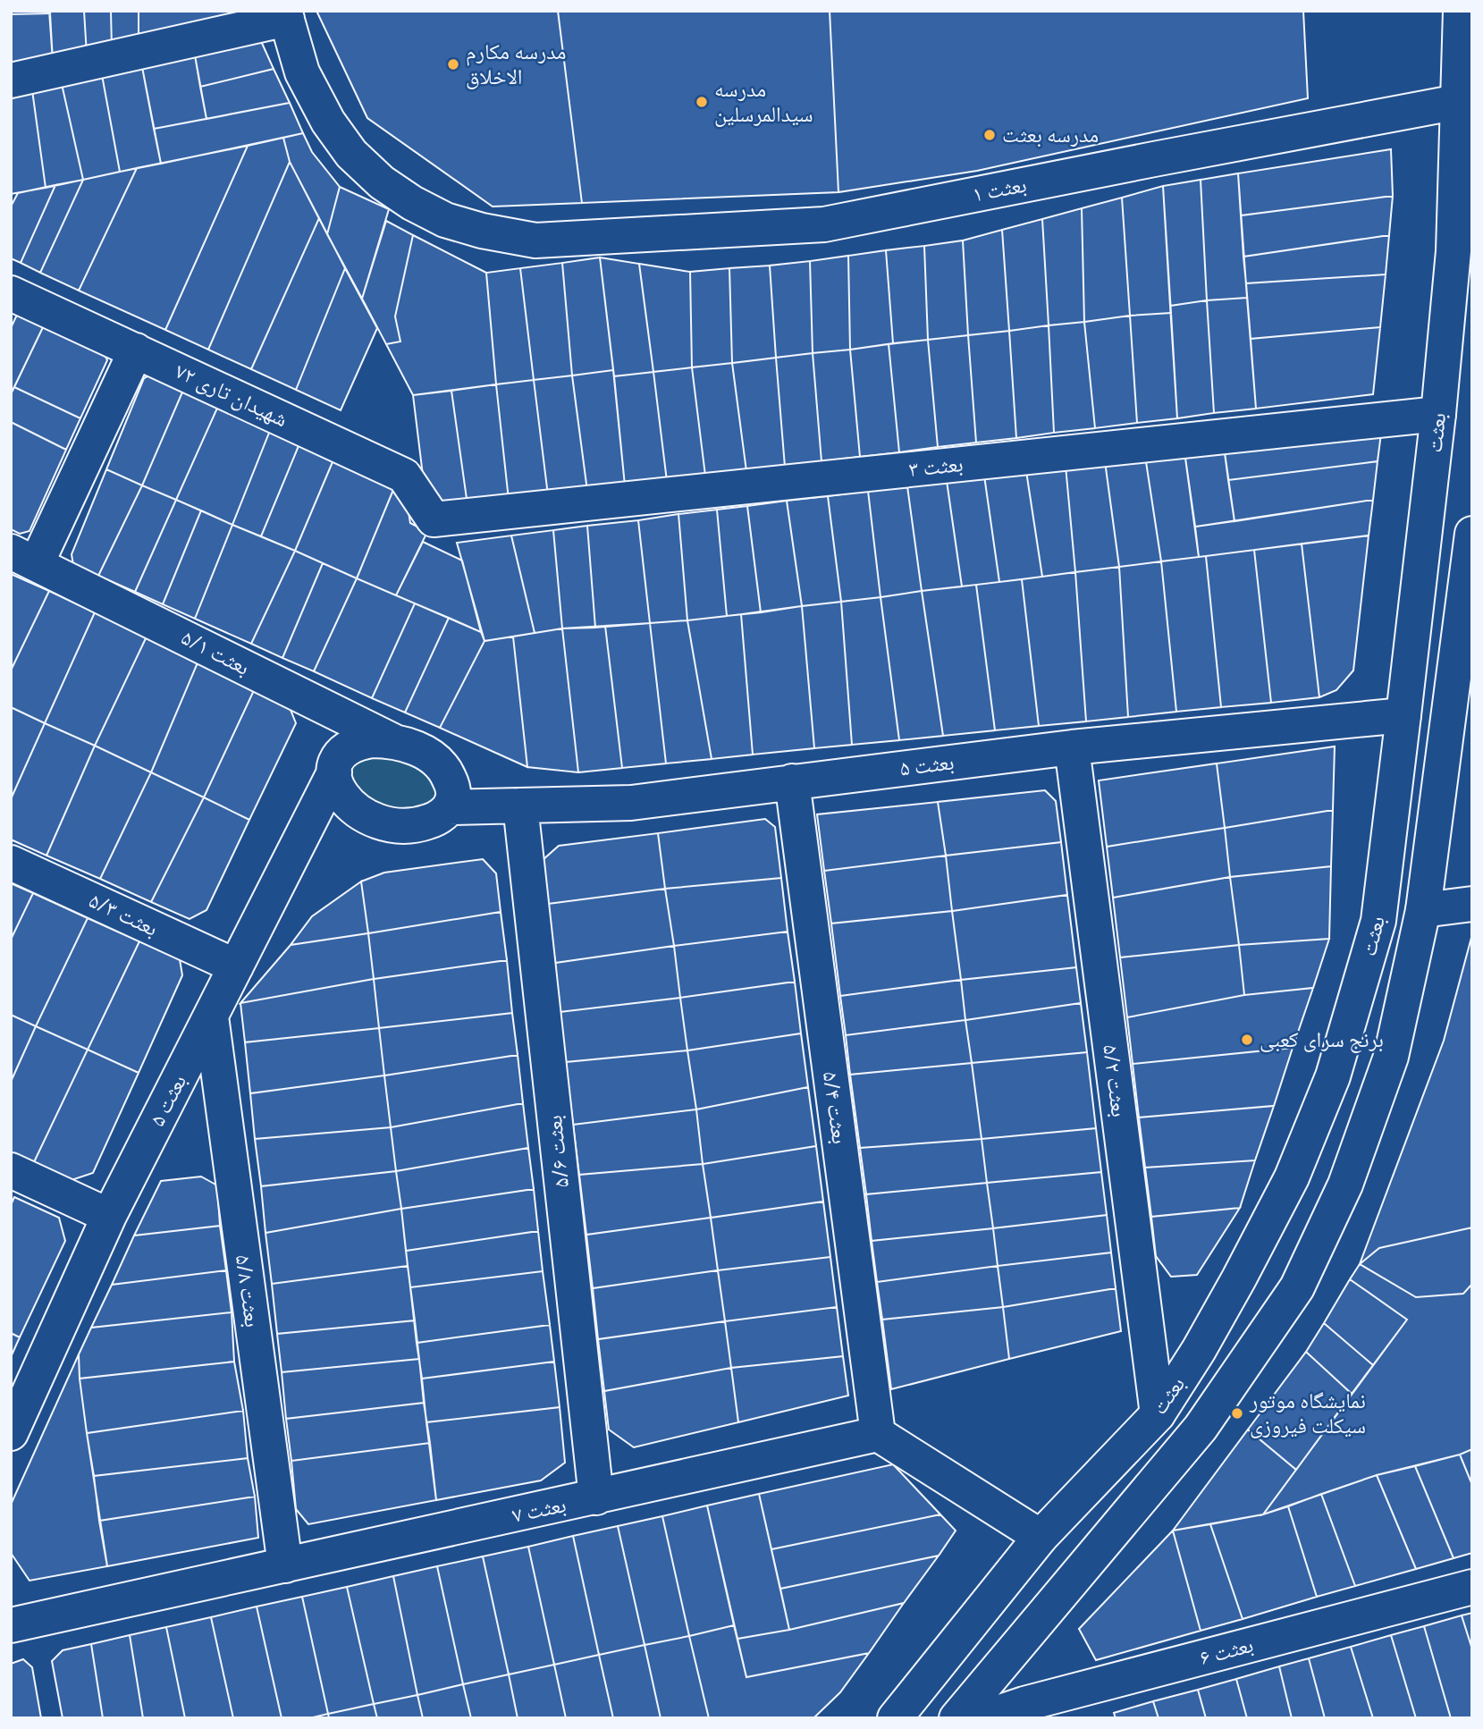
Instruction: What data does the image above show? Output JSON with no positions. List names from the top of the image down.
{
  "streets": {
    "street": [
      "بعثت ۱",
      "شهیدان تاری ۷۲",
      "بعثت",
      "بعثت ۳",
      "بعثت ۵/۱",
      "بعثت ۵",
      "بعثت ۵/۳",
      "بعثت ۵/۲",
      "بعثت ۵/۴",
      "بعثت ۵/۶",
      "بعثت ۵/۸",
      "بعثت ۷",
      "بعثت ۶"
    ]
  },
  "crossings": [
    ["بعثت ۱", "بعثت"],
    ["شهیدان تاری ۷۲", "بعثت ۳"],
    ["بعثت", "بعثت ۳"],
    ["بعثت", "بعثت ۵"],
    ["بعثت", "بعثت ۵/۲"],
    ["بعثت ۵/۱", "بعثت ۵"],
    ["بعثت ۵", "بعثت ۵/۳"],
    ["بعثت ۵", "بعثت ۵/۲"],
    ["بعثت ۵", "بعثت ۵/۴"],
    ["بعثت ۵", "بعثت ۵/۶"],
    ["بعثت ۵", "بعثت ۵/۸"],
    ["بعثت ۵/۴", "بعثت ۷"],
    ["بعثت ۵/۶", "بعثت ۷"],
    ["بعثت ۵/۸", "بعثت ۷"]
  ],
  "places": [
    "مدرسه مکارم الاخلاق",
    "مدرسه سیدالمرسلین",
    "مدرسه بعثت",
    "برنج سرای کعبی",
    "نمایشگاه موتور سیکلت فیروزی"
  ]
}
